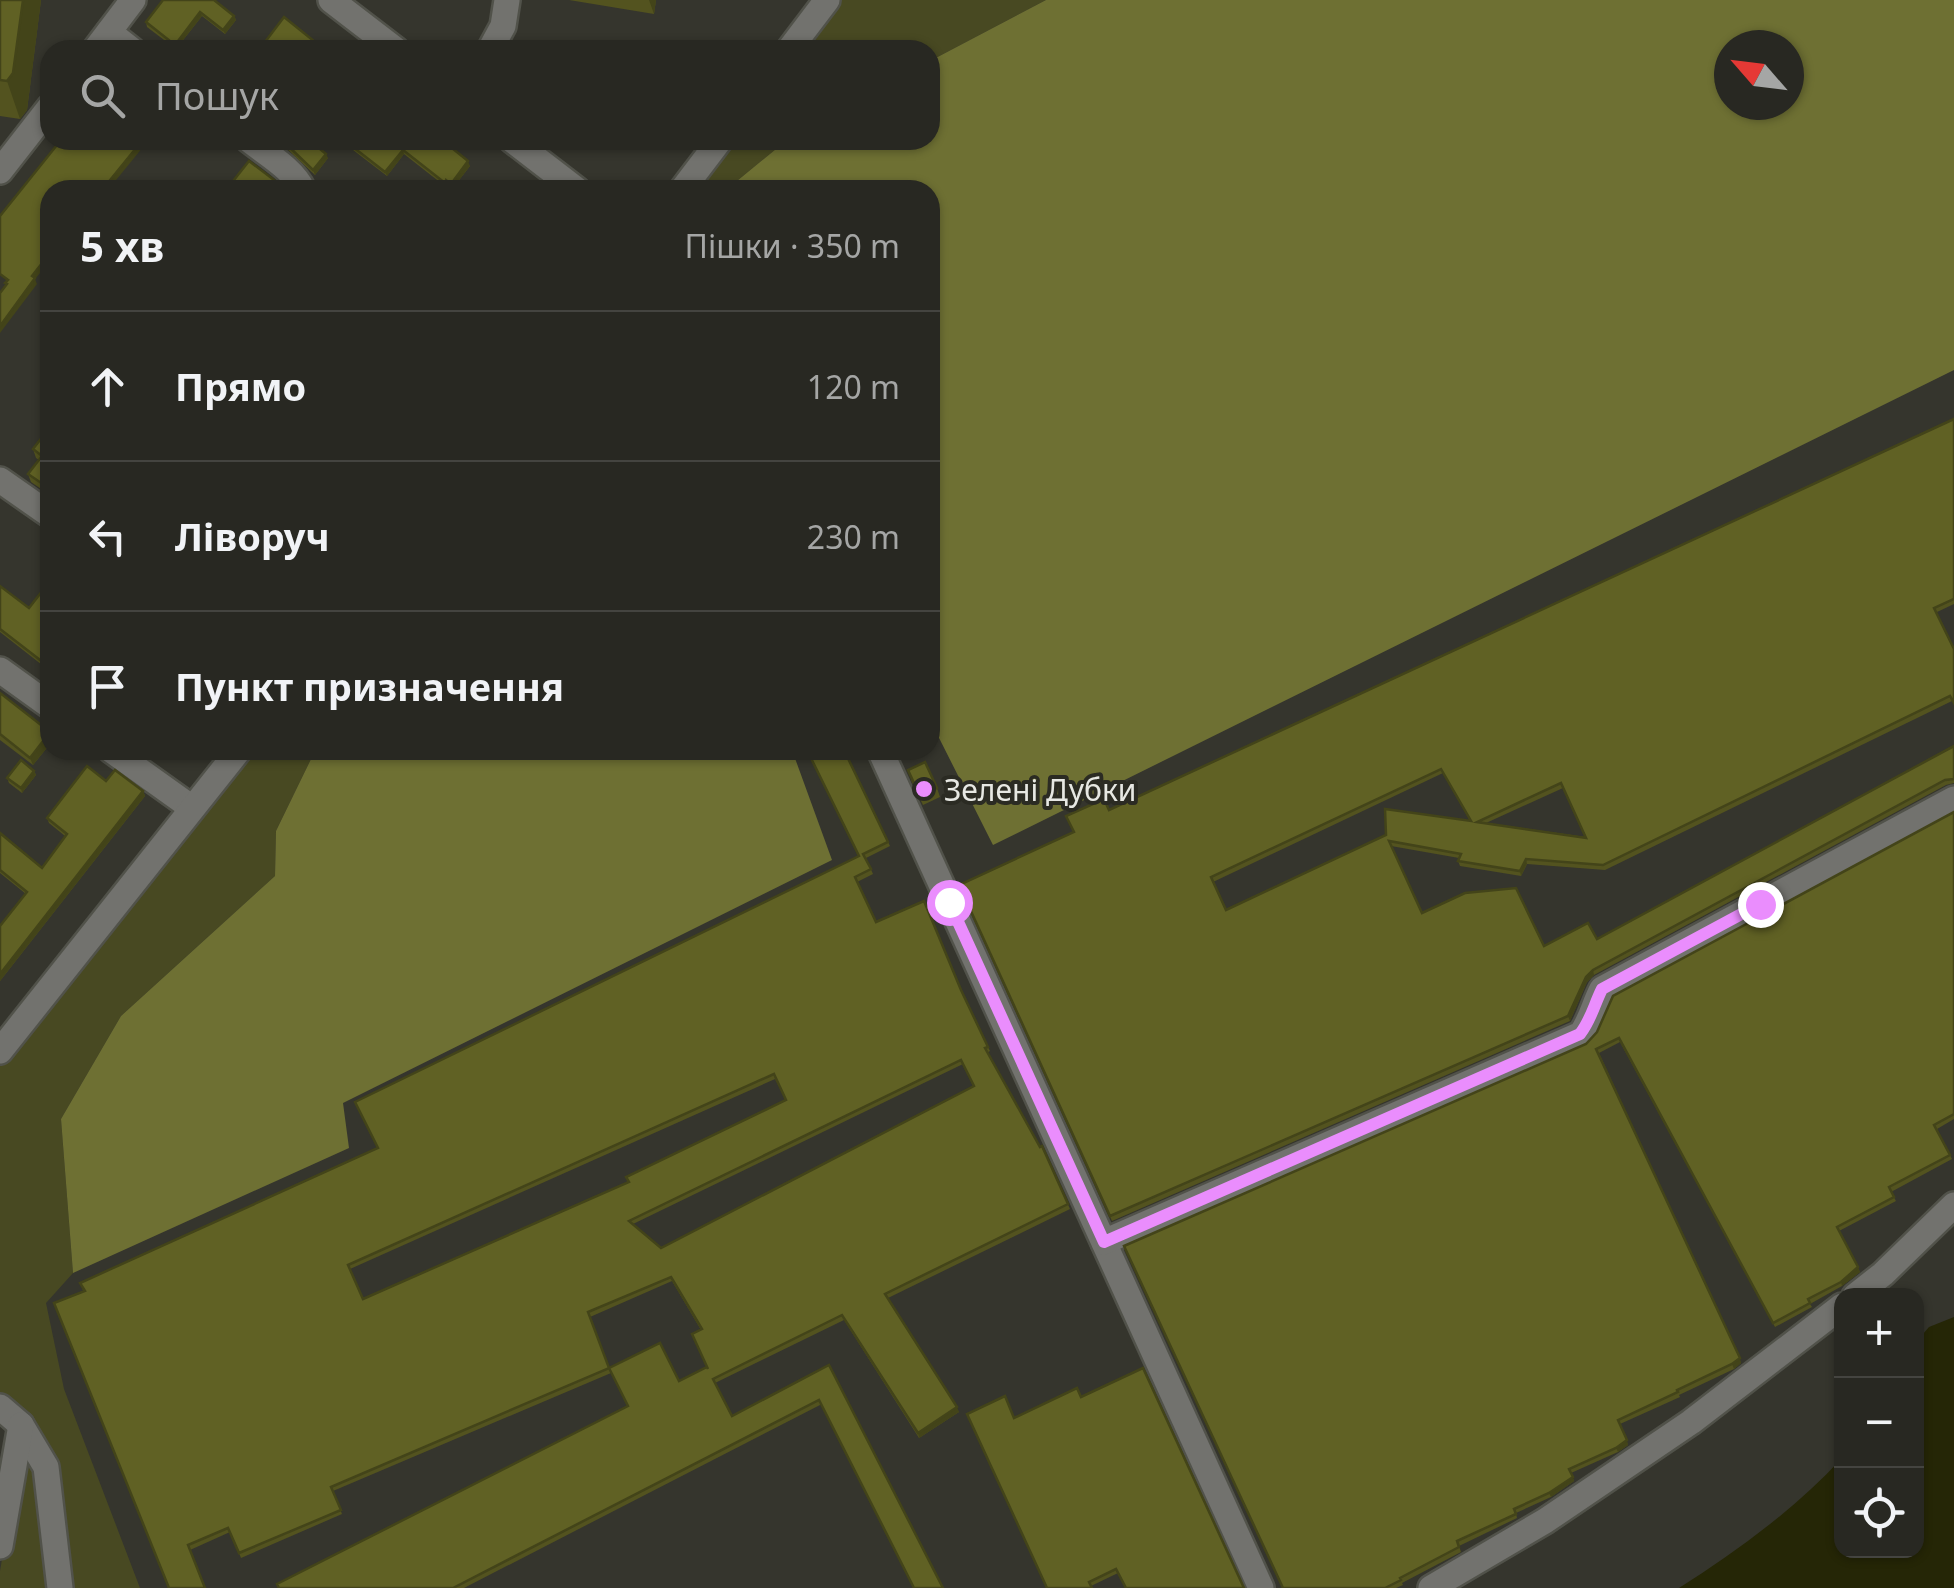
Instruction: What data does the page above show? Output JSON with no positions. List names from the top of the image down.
{
  "places": ["Зелені Дубки"],
  "north": "top left",
  "page": {
    "search": "Пошук",
    "heading": ["5 хв", "Пішки · 350 m"],
    "list": [
      ["Прямо", "120 m"],
      ["Ліворуч", "230 m"],
      "Пункт призначення"
    ],
    "map_buttons": ["+", "−"]
  }
}
